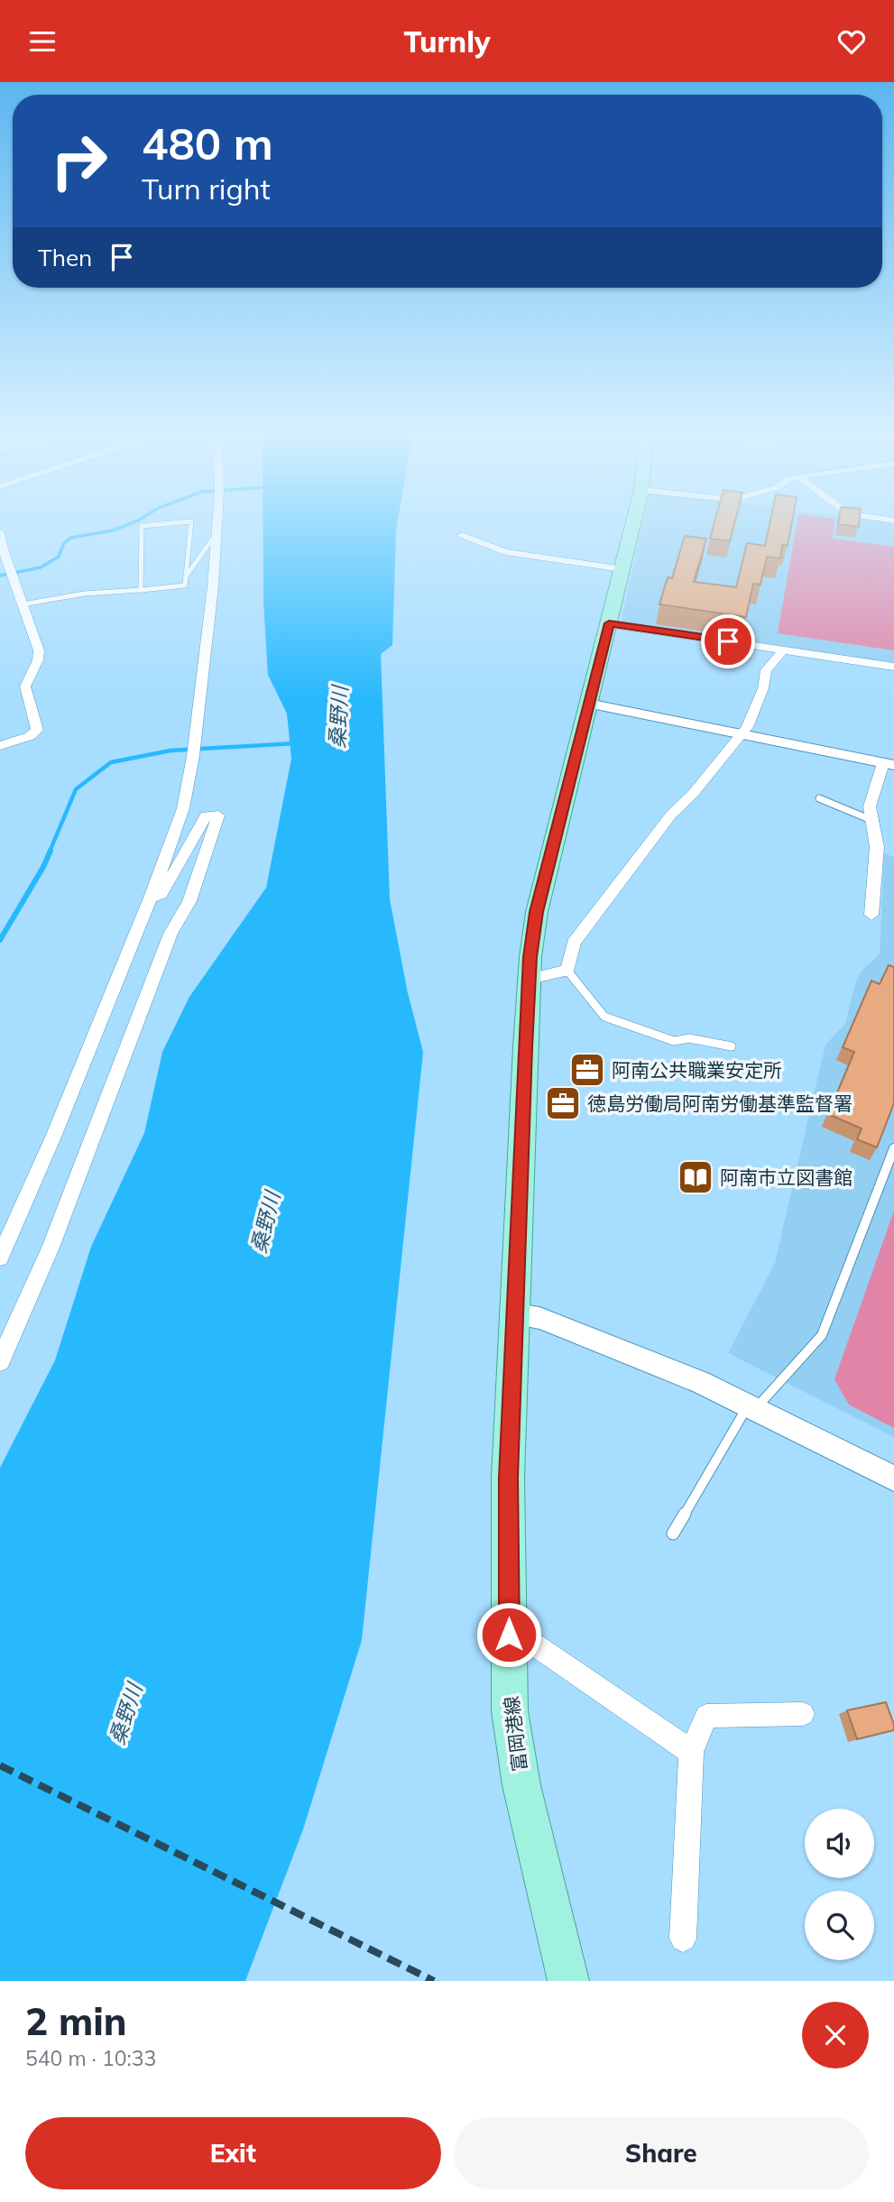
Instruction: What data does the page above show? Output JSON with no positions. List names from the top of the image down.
{
  "streets": {
    "main road": ["富岡港線"]
  },
  "water": ["桑野川"],
  "places": {
    "office": ["阿南公共職業安定所", "徳島労働局阿南労働基準監督署"],
    "library": ["阿南市立図書館"]
  },
  "page": {
    "header": "Turnly",
    "turn": ["480 m", "Turn right"],
    "then": "Then",
    "heading": ["2 min", "540 m · 10:33"],
    "buttons": ["Exit", "Share"]
  }
}
